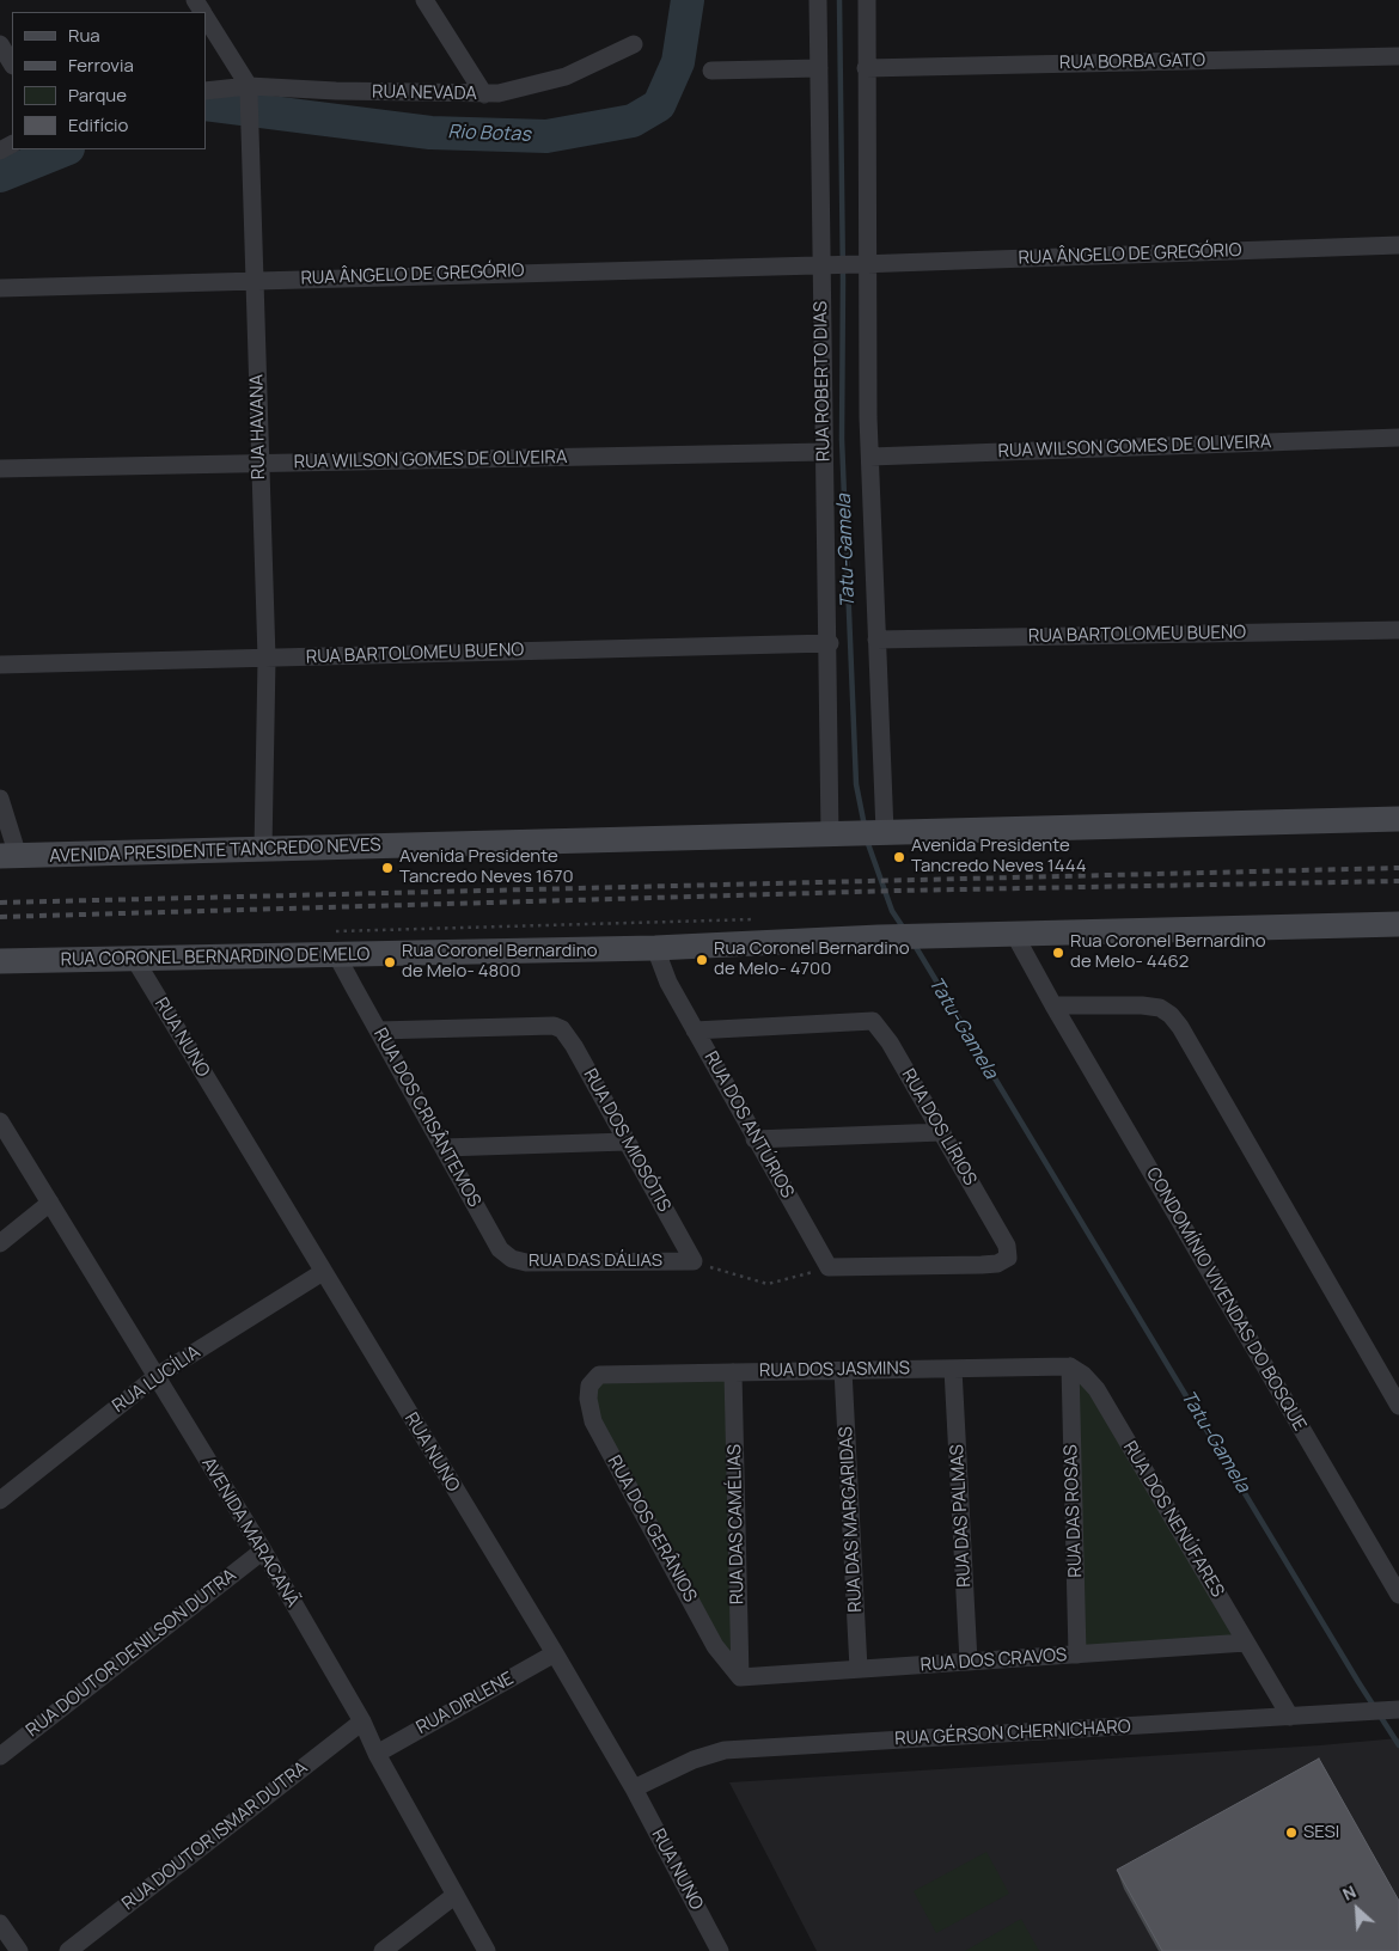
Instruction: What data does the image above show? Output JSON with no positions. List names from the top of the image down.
{
  "streets": {
    "main road": ["AVENIDA PRESIDENTE TANCREDO NEVES", "RUA CORONEL BERNARDINO DE MELO"],
    "street": [
      "RUA BORBA GATO",
      "RUA NEVADA",
      "RUA ÂNGELO DE GREGÓRIO",
      "RUA ROBERTO DIAS",
      "RUA HAVANA",
      "RUA WILSON GOMES DE OLIVEIRA",
      "RUA BARTOLOMEU BUENO",
      "RUA NUNO",
      "RUA DOS CRISÂNTEMOS",
      "RUA DOS ANTÚRIOS",
      "RUA DOS LÍRIOS",
      "RUA DOS MIOSÓTIS",
      "RUA DAS DÁLIAS",
      "CONDOMÍNIO VIVENDAS DO BOSQUE",
      "RUA DOS JASMINS",
      "RUA LUCÍLIA",
      "RUA DAS ROSAS",
      "RUA DAS PALMAS",
      "RUA DAS MARGARIDAS",
      "RUA DOS NENÚFARES",
      "RUA DAS CAMÉLIAS",
      "RUA DOS GERÂNIOS",
      "AVENIDA MARACANÃ",
      "RUA DOUTOR DENILSON DUTRA",
      "RUA DOS CRAVOS",
      "RUA DIRLENE",
      "RUA GÉRSON CHERNICHARO",
      "RUA DOUTOR ISMAR DUTRA"
    ]
  },
  "crossings": [
    ["RUA NEVADA", "RUA HAVANA"],
    ["RUA ÂNGELO DE GREGÓRIO", "RUA ROBERTO DIAS"],
    ["RUA ÂNGELO DE GREGÓRIO", "RUA HAVANA"],
    ["RUA ROBERTO DIAS", "RUA WILSON GOMES DE OLIVEIRA"],
    ["RUA ROBERTO DIAS", "RUA BARTOLOMEU BUENO"],
    ["RUA ROBERTO DIAS", "AVENIDA PRESIDENTE TANCREDO NEVES"],
    ["RUA HAVANA", "RUA WILSON GOMES DE OLIVEIRA"],
    ["RUA HAVANA", "RUA BARTOLOMEU BUENO"],
    ["RUA HAVANA", "AVENIDA PRESIDENTE TANCREDO NEVES"],
    ["RUA CORONEL BERNARDINO DE MELO", "RUA NUNO"],
    ["RUA CORONEL BERNARDINO DE MELO", "RUA DOS CRISÂNTEMOS"],
    ["RUA CORONEL BERNARDINO DE MELO", "RUA DOS ANTÚRIOS"],
    ["RUA CORONEL BERNARDINO DE MELO", "CONDOMÍNIO VIVENDAS DO BOSQUE"],
    ["RUA NUNO", "RUA LUCÍLIA"],
    ["RUA NUNO", "RUA DIRLENE"],
    ["RUA NUNO", "RUA GÉRSON CHERNICHARO"],
    ["RUA DOS CRISÂNTEMOS", "RUA DOS MIOSÓTIS"],
    ["RUA DOS CRISÂNTEMOS", "RUA DAS DÁLIAS"],
    ["RUA DOS ANTÚRIOS", "RUA DOS LÍRIOS"],
    ["RUA DOS MIOSÓTIS", "RUA DAS DÁLIAS"],
    ["RUA DOS JASMINS", "RUA DAS ROSAS"],
    ["RUA DOS JASMINS", "RUA DAS PALMAS"],
    ["RUA DOS JASMINS", "RUA DAS MARGARIDAS"],
    ["RUA DOS JASMINS", "RUA DOS NENÚFARES"],
    ["RUA DOS JASMINS", "RUA DAS CAMÉLIAS"],
    ["RUA DOS JASMINS", "RUA DOS GERÂNIOS"],
    ["RUA LUCÍLIA", "AVENIDA MARACANÃ"],
    ["RUA DAS ROSAS", "RUA DOS NENÚFARES"],
    ["RUA DAS ROSAS", "RUA DOS CRAVOS"],
    ["RUA DAS PALMAS", "RUA DOS CRAVOS"],
    ["RUA DAS MARGARIDAS", "RUA DOS CRAVOS"],
    ["RUA DOS NENÚFARES", "RUA DOS CRAVOS"],
    ["RUA DOS NENÚFARES", "RUA GÉRSON CHERNICHARO"],
    ["RUA DAS CAMÉLIAS", "RUA DOS GERÂNIOS"],
    ["RUA DAS CAMÉLIAS", "RUA DOS CRAVOS"],
    ["RUA DOS GERÂNIOS", "RUA DOS CRAVOS"],
    ["AVENIDA MARACANÃ", "RUA DOUTOR DENILSON DUTRA"],
    ["AVENIDA MARACANÃ", "RUA DIRLENE"],
    ["AVENIDA MARACANÃ", "RUA DOUTOR ISMAR DUTRA"]
  ],
  "water": ["Rio Botas", "Tatu-Gamela"],
  "places": [
    "Avenida Presidente Tancredo Neves 1444",
    "Avenida Presidente Tancredo Neves 1670",
    "Rua Coronel Bernardino de Melo- 4462",
    "Rua Coronel Bernardino de Melo- 4700",
    "Rua Coronel Bernardino de Melo- 4800",
    "SESI"
  ],
  "legend": [
    "Rua",
    "Ferrovia",
    "Parque",
    "Edifício"
  ],
  "north": "top left"
}
